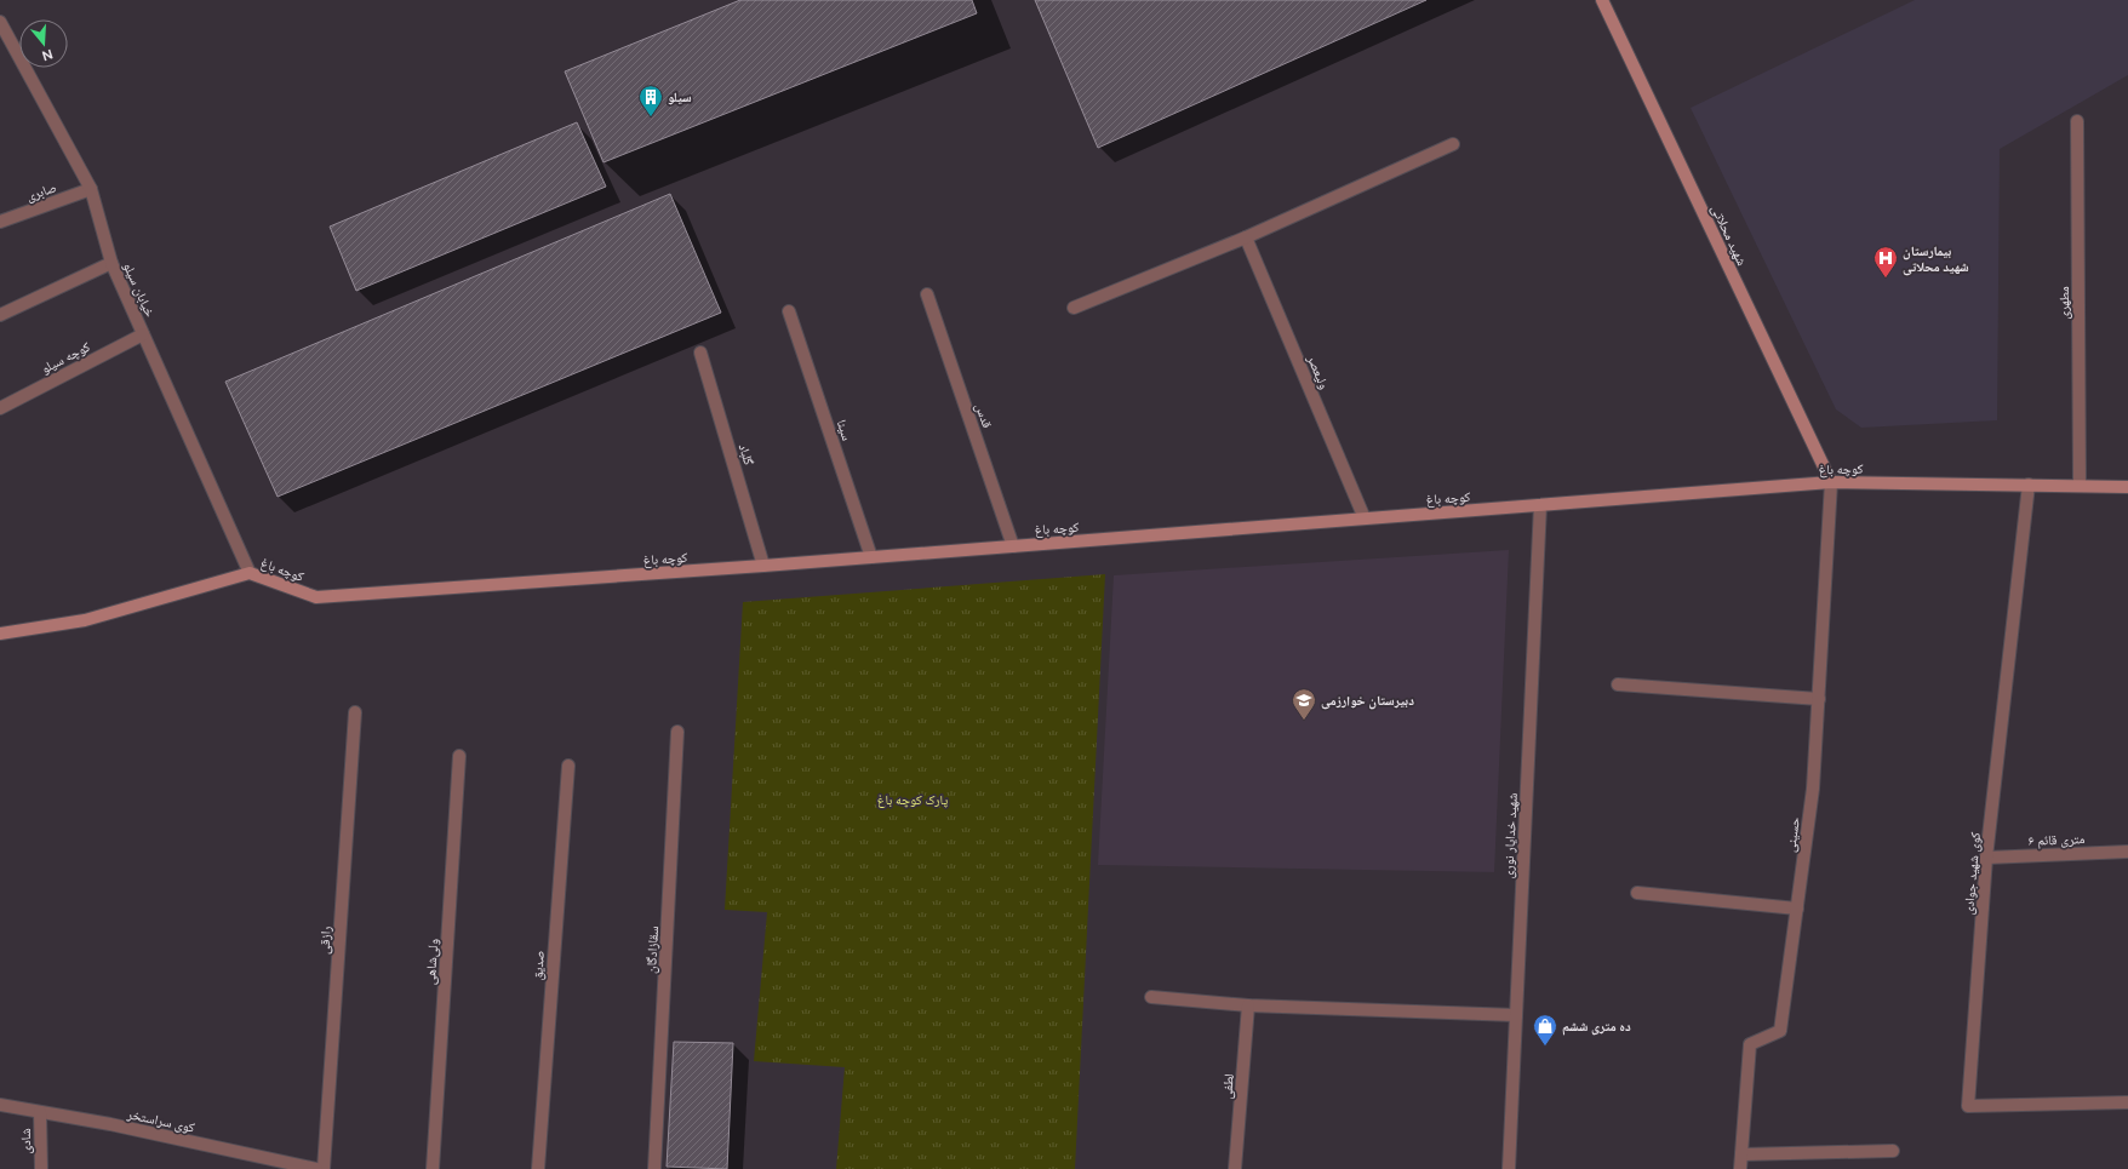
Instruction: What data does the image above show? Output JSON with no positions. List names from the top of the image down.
{
  "streets": {
    "main road": ["شهید محلاتی", "کوچه باغ"],
    "street": [
      "صابری",
      "خیابان سیلو",
      "مطهری",
      "کوچه سیلو",
      "ولیعصر",
      "قدس",
      "سینا",
      "گلباد",
      "حسینی",
      "شهید خدایار نوری",
      "۶ متری قائم",
      "کوی شهید جوادی",
      "رازقی",
      "سقازادگان",
      "ولی‌شاهی",
      "صدیق",
      "لطفی",
      "کوی سراستخر",
      "شادی"
    ]
  },
  "crossings": [
    ["صابری", "خیابان سیلو"],
    ["شهید محلاتی", "کوچه باغ"],
    ["شهید محلاتی", "حسینی"],
    ["خیابان سیلو", "کوچه سیلو"],
    ["خیابان سیلو", "کوچه باغ"],
    ["مطهری", "کوچه باغ"],
    ["ولیعصر", "کوچه باغ"],
    ["قدس", "کوچه باغ"],
    ["سینا", "کوچه باغ"],
    ["گلباد", "کوچه باغ"],
    ["کوچه باغ", "حسینی"],
    ["کوچه باغ", "شهید خدایار نوری"],
    ["کوچه باغ", "کوی شهید جوادی"],
    ["۶ متری قائم", "کوی شهید جوادی"],
    ["کوی سراستخر", "شادی"]
  ],
  "parks": ["پارک کوچه باغ"],
  "places": {
    "building": ["سیلو"],
    "hospital": ["بیمارستان شهید محلاتی"],
    "school or university": ["دبیرستان خوارزمی"],
    "shop": ["ده متری ششم"]
  },
  "north": "bottom"
}
